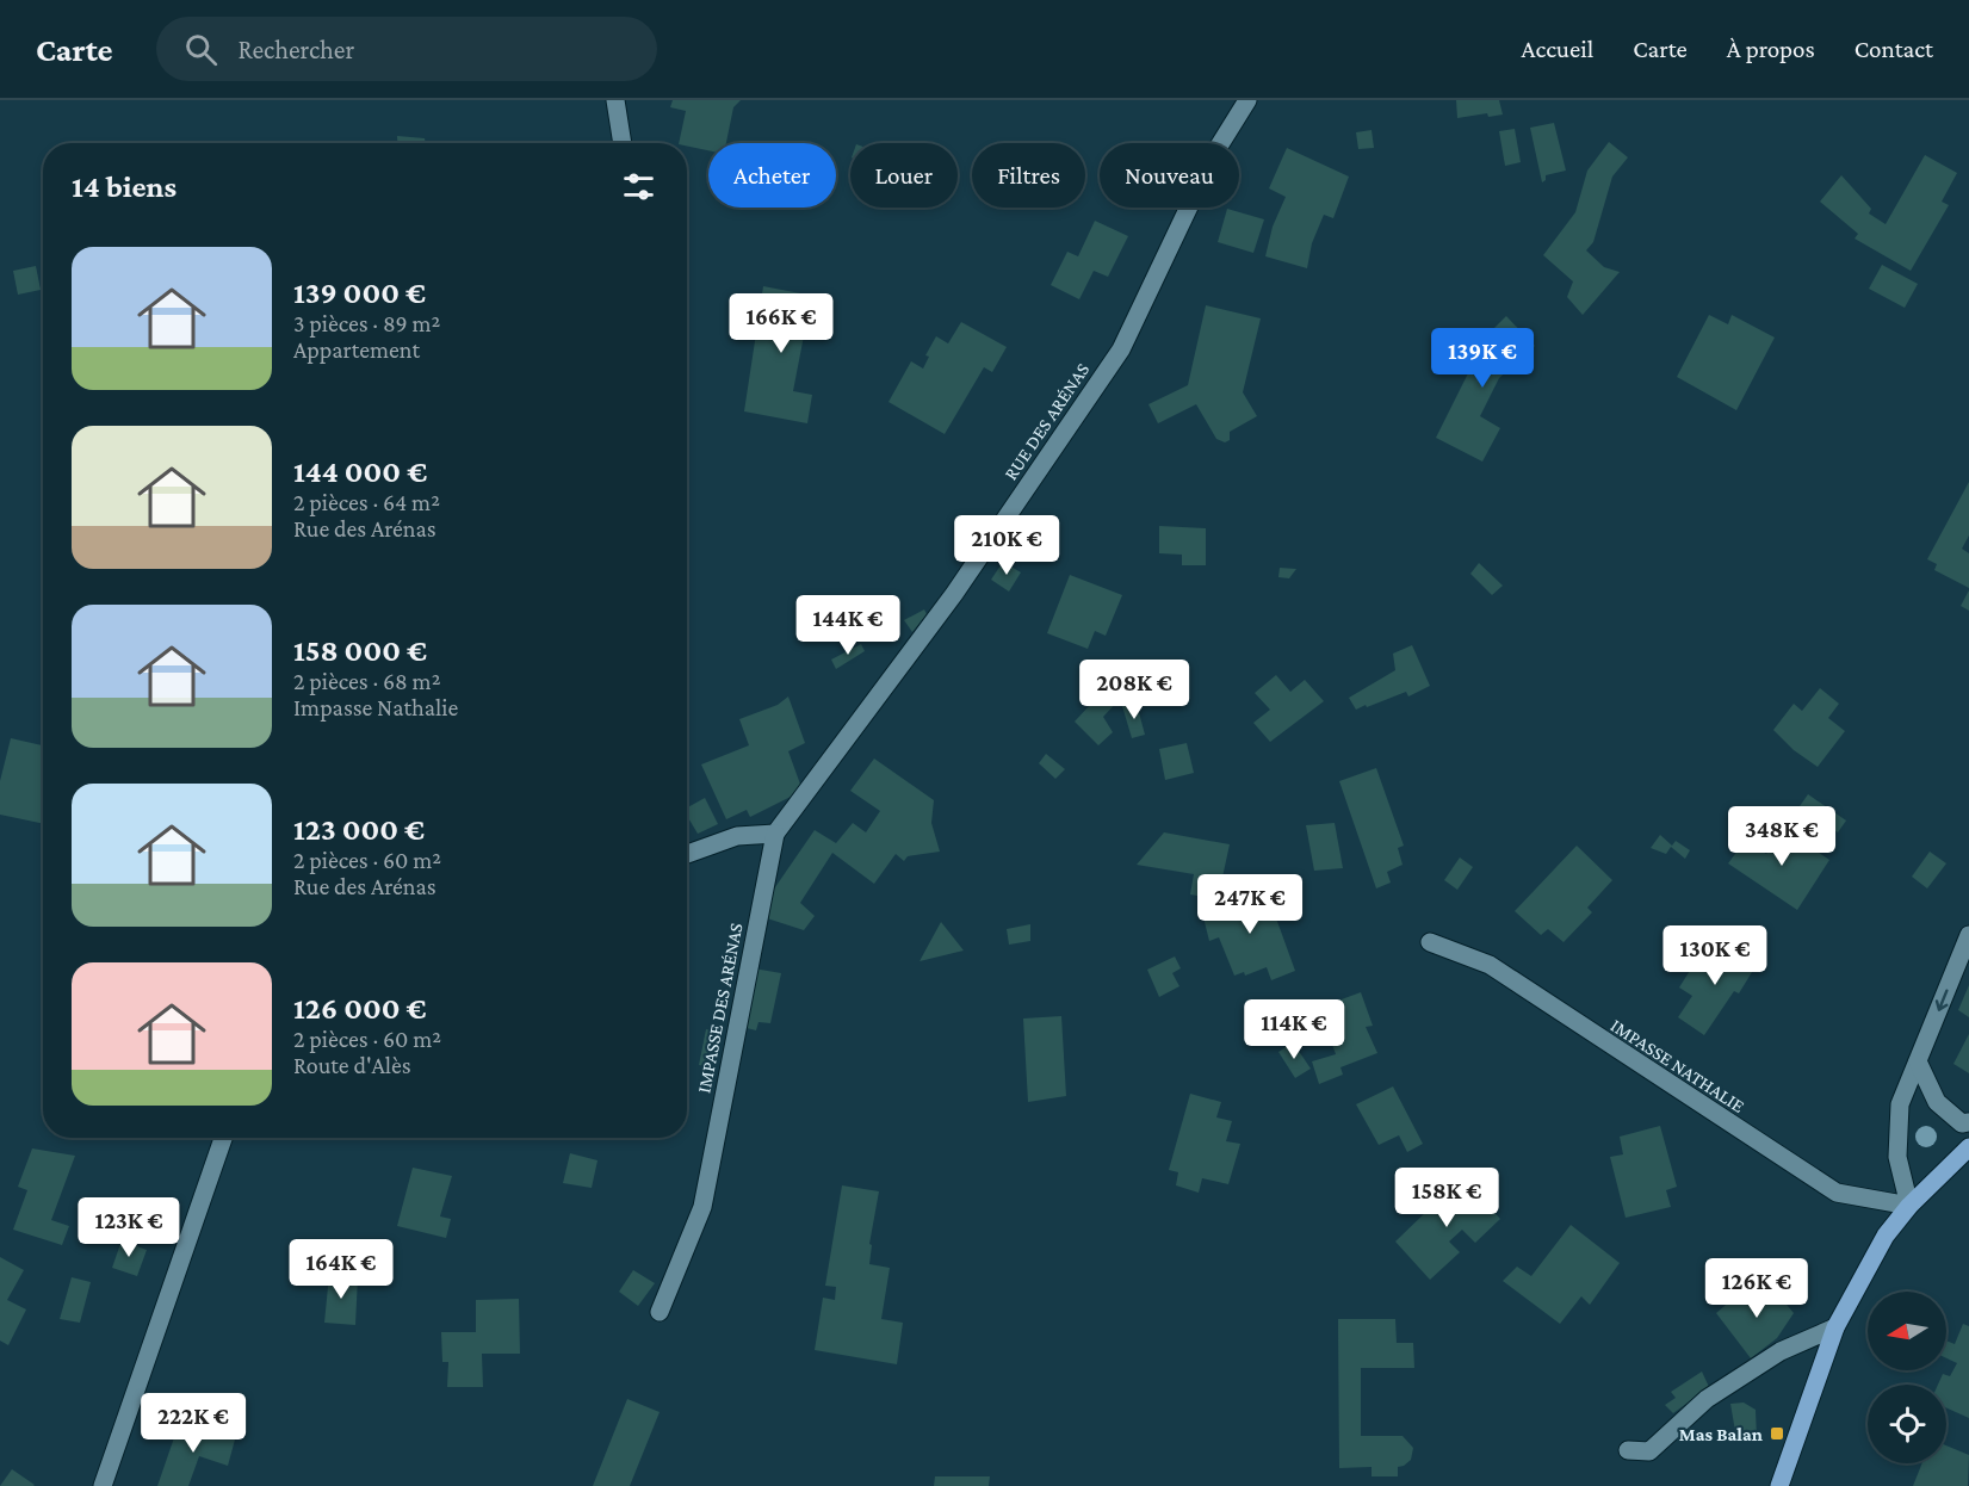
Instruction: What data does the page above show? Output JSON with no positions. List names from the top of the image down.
{
  "streets": {
    "street": ["RUE DES ARÉNAS", "IMPASSE DES ARÉNAS", "IMPASSE NATHALIE"]
  },
  "crossings": [
    ["RUE DES ARÉNAS", "IMPASSE DES ARÉNAS"]
  ],
  "places": {
    "transit": ["Mas Balan"]
  },
  "north": "left",
  "page": {
    "header": "Carte",
    "search": "Rechercher",
    "nav": [
      "Accueil",
      "Carte",
      "À propos",
      "Contact"
    ],
    "chip": [
      "Acheter",
      "Louer",
      "Filtres",
      "Nouveau"
    ],
    "heading": "14 biens",
    "list": [
      {
        "name": "139 000 €",
        "note": "3 pièces · 89 m² · Appartement"
      },
      {
        "name": "144 000 €",
        "note": "2 pièces · 64 m² · Rue des Arénas"
      },
      {
        "name": "158 000 €",
        "note": "2 pièces · 68 m² · Impasse Nathalie"
      },
      {
        "name": "123 000 €",
        "note": "2 pièces · 60 m² · Rue des Arénas"
      },
      {
        "name": "126 000 €",
        "note": "2 pièces · 60 m² · Route d'Alès"
      }
    ],
    "price": [
      "166K €",
      "139K €",
      "210K €",
      "144K €",
      "208K €",
      "348K €",
      "247K €",
      "130K €",
      "114K €",
      "158K €",
      "123K €",
      "164K €",
      "126K €",
      "222K €"
    ]
  }
}
